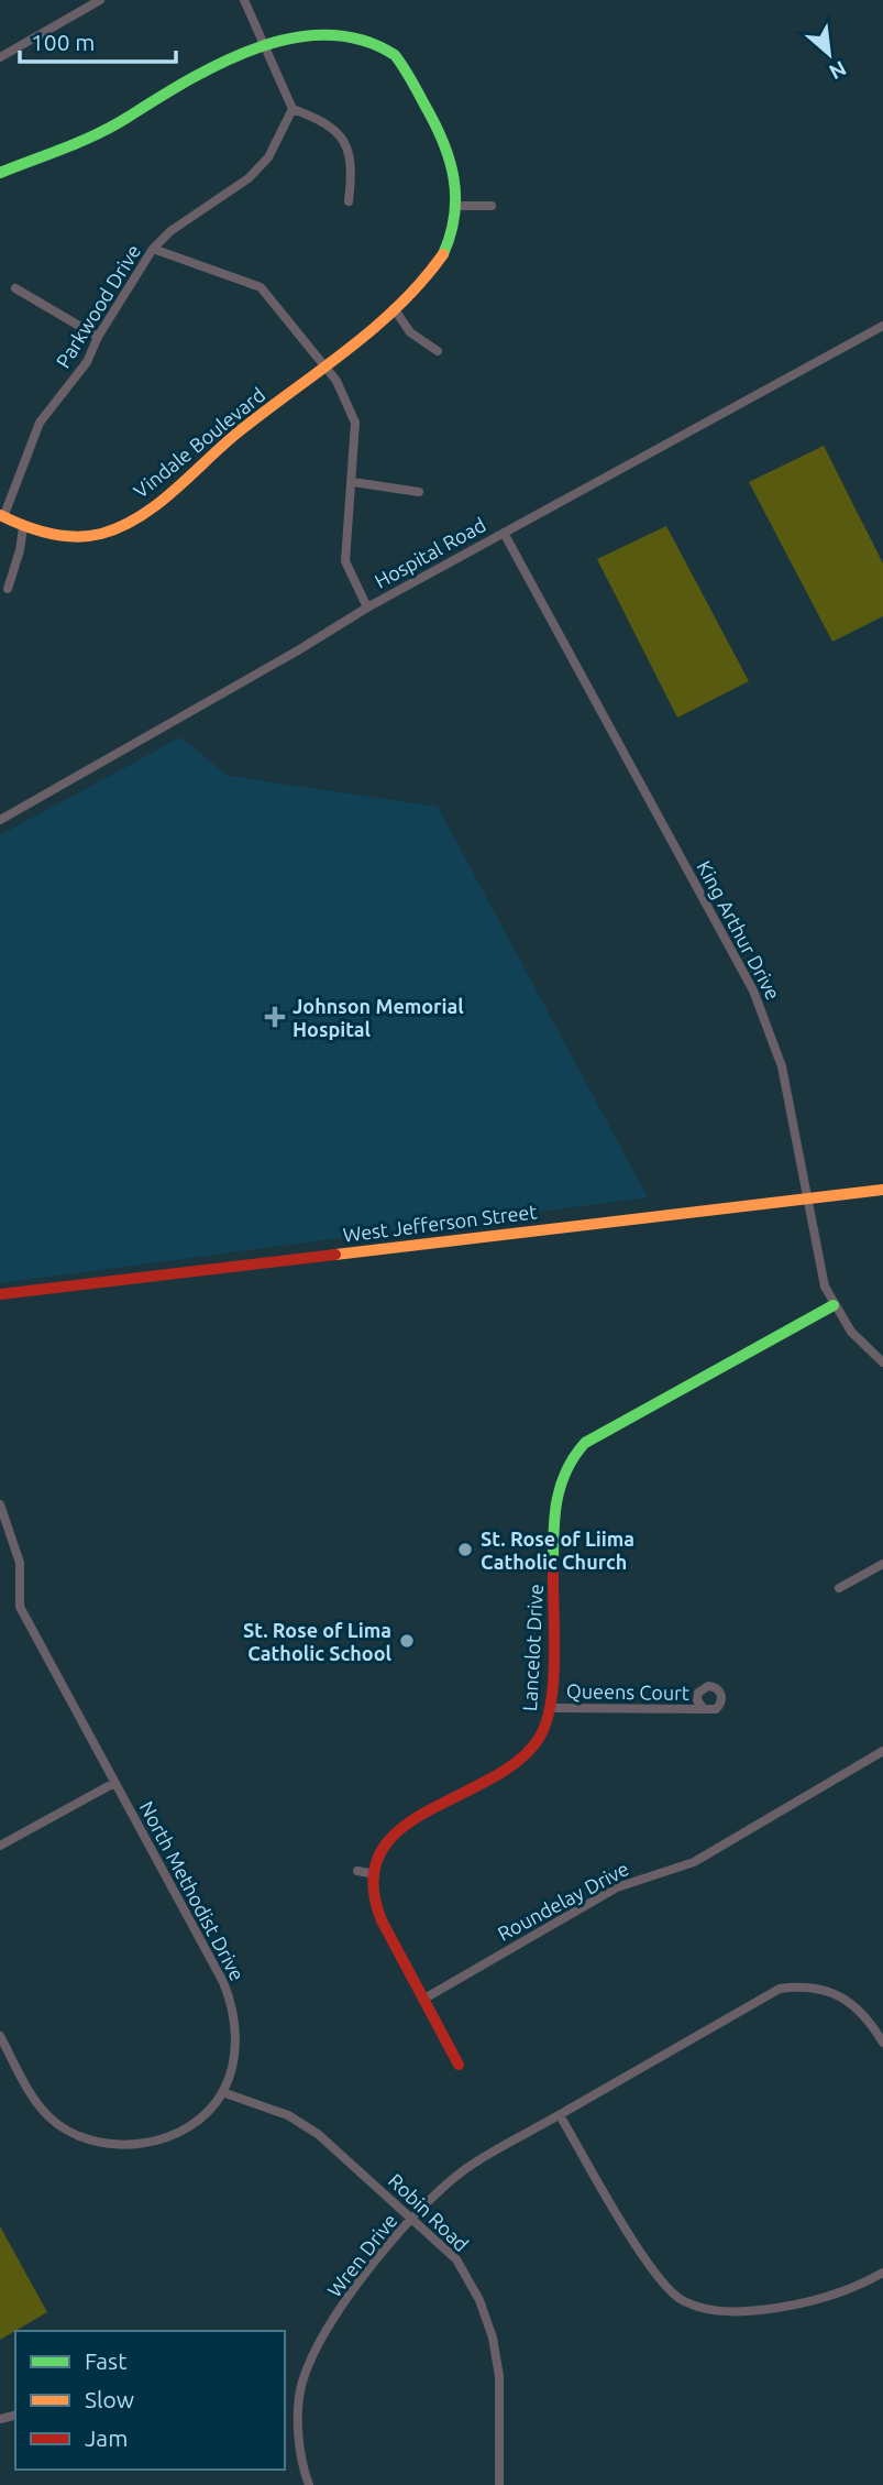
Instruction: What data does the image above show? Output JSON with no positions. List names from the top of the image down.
{
  "streets": {
    "street": [
      "Parkwood Drive",
      "Vindale Boulevard",
      "Hospital Road",
      "King Arthur Drive",
      "West Jefferson Street",
      "Lancelot Drive",
      "Queens Court",
      "North Methodist Drive",
      "Roundelay Drive",
      "Robin Road",
      "Wren Drive"
    ]
  },
  "crossings": [
    ["Parkwood Drive", "Vindale Boulevard"],
    ["Hospital Road", "King Arthur Drive"],
    ["King Arthur Drive", "West Jefferson Street"],
    ["King Arthur Drive", "Lancelot Drive"],
    ["Lancelot Drive", "Queens Court"],
    ["Lancelot Drive", "Roundelay Drive"],
    ["North Methodist Drive", "Robin Road"],
    ["Robin Road", "Wren Drive"]
  ],
  "places": {
    "health": ["Johnson Memorial Hospital"],
    "other": ["St. Rose of Liima Catholic Church", "St. Rose of Lima Catholic School"]
  },
  "legend": ["Fast", "Slow", "Jam"],
  "scale_bar": "100 m",
  "north": "bottom right"
}
